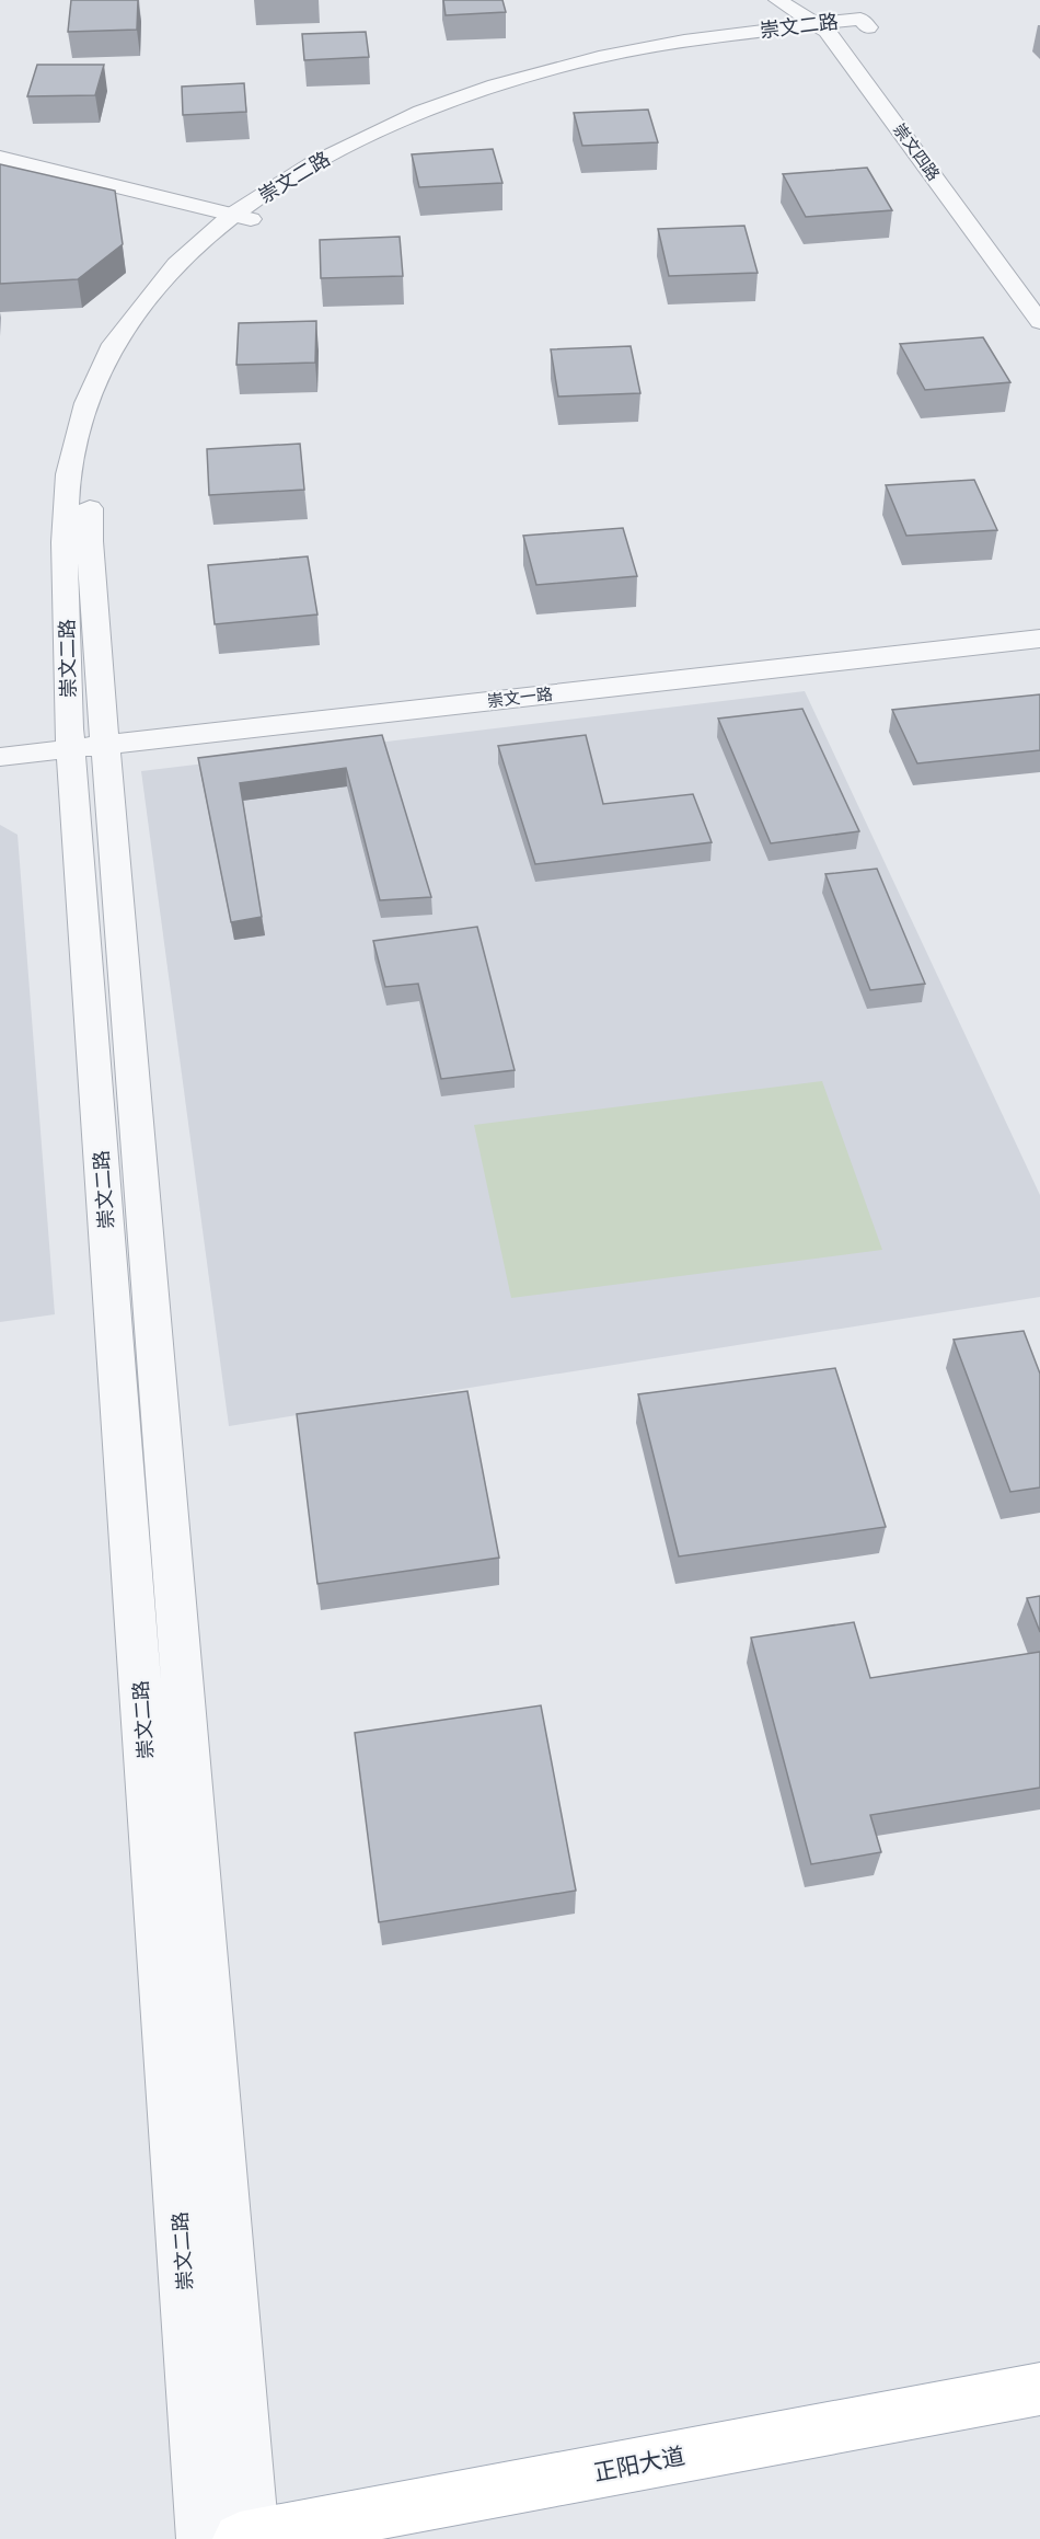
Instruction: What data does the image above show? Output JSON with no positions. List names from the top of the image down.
{
  "streets": {
    "main road": ["正阳大道"],
    "street": ["崇文二路", "崇文四路", "崇文一路"]
  },
  "crossings": [
    ["崇文二路", "崇文四路"],
    ["崇文二路", "崇文一路"],
    ["崇文二路", "正阳大道"]
  ]
}
